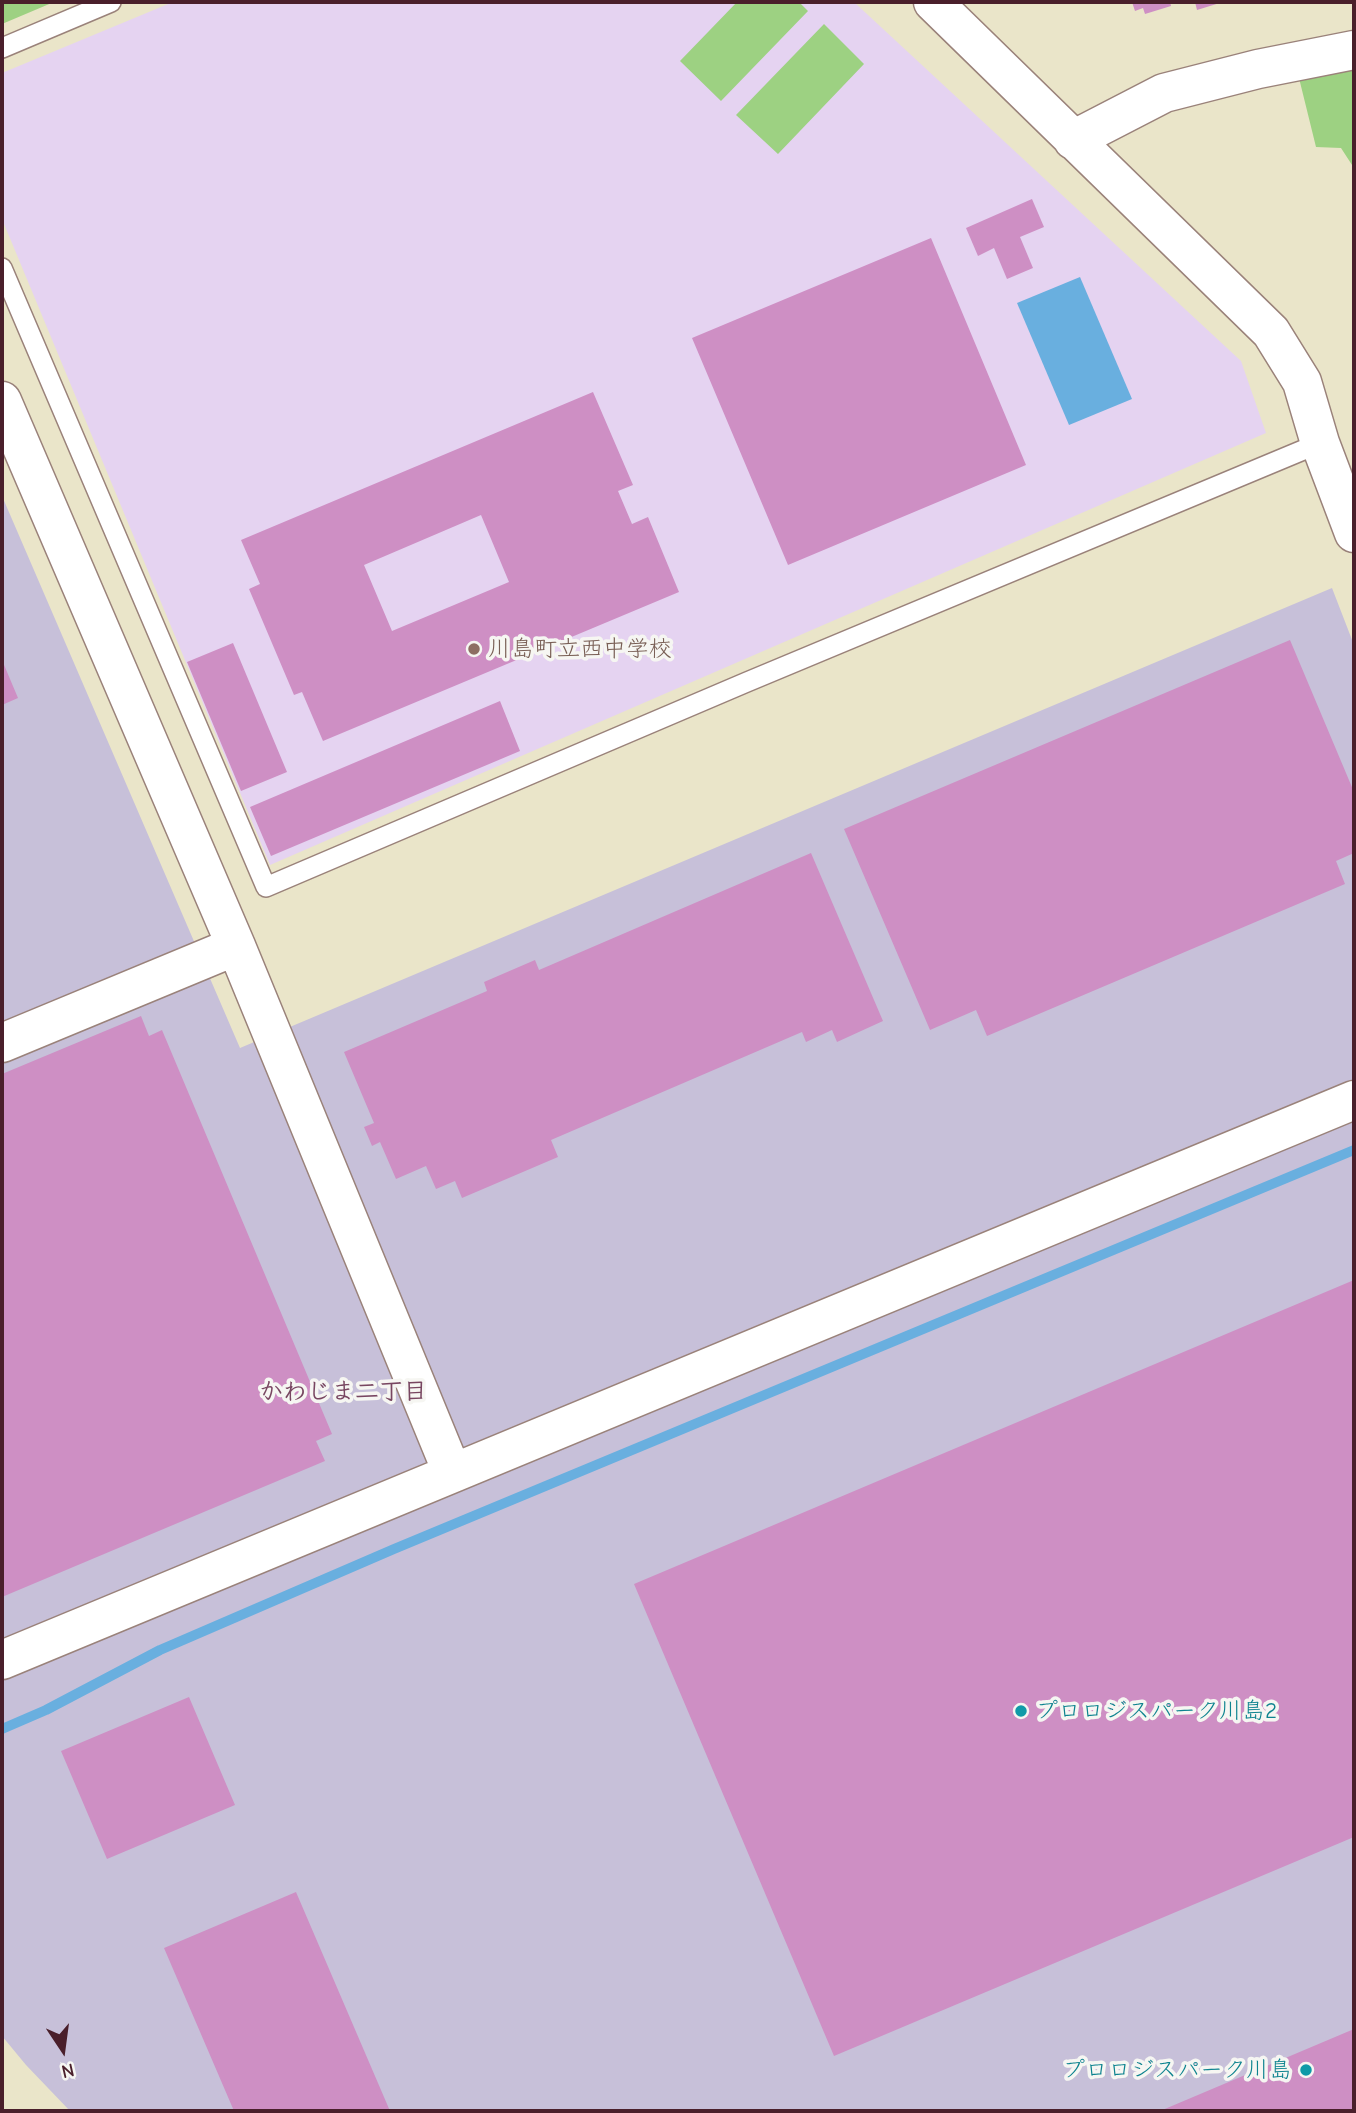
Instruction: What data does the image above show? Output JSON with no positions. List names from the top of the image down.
{
  "districts": ["かわじま二丁目"],
  "places": ["川島町立西中学校", "プロロジスパーク川島2", "プロロジスパーク川島"],
  "north": "bottom"
}
